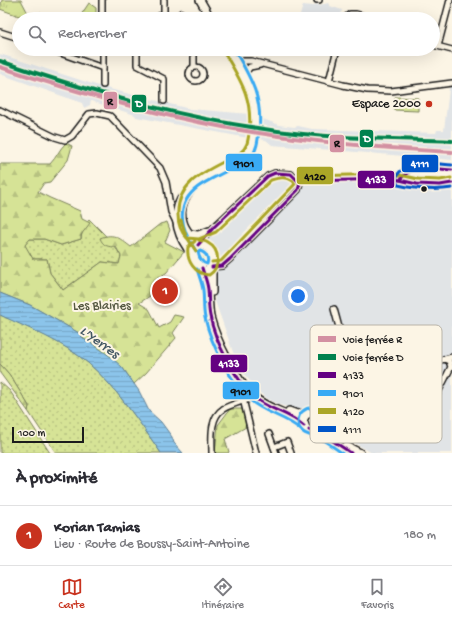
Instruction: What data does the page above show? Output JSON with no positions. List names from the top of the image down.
{
  "water": ["L'Yerres"],
  "parks": ["Les Blairies"],
  "places": ["Espace 2000"],
  "lines": [
    "transit line 9101",
    "transit line 4120",
    "rail line D",
    "rail line R",
    "transit line 4111",
    "transit line 4133"
  ],
  "legend": [
    "Voie ferrée R",
    "Voie ferrée D",
    "4133",
    "9101",
    "4120",
    "4111"
  ],
  "scale_bar": "100 m",
  "page": {
    "search": "Rechercher",
    "pins": "1",
    "scale": "100 m",
    "heading": "À proximité",
    "list": [
      {
        "mark": "1",
        "name": "Korian Tamias",
        "note": "Lieu · Route de Boussy-Saint-Antoine",
        "value": "180 m"
      }
    ],
    "nav": ["Carte", "Itinéraire", "Favoris"]
  }
}
